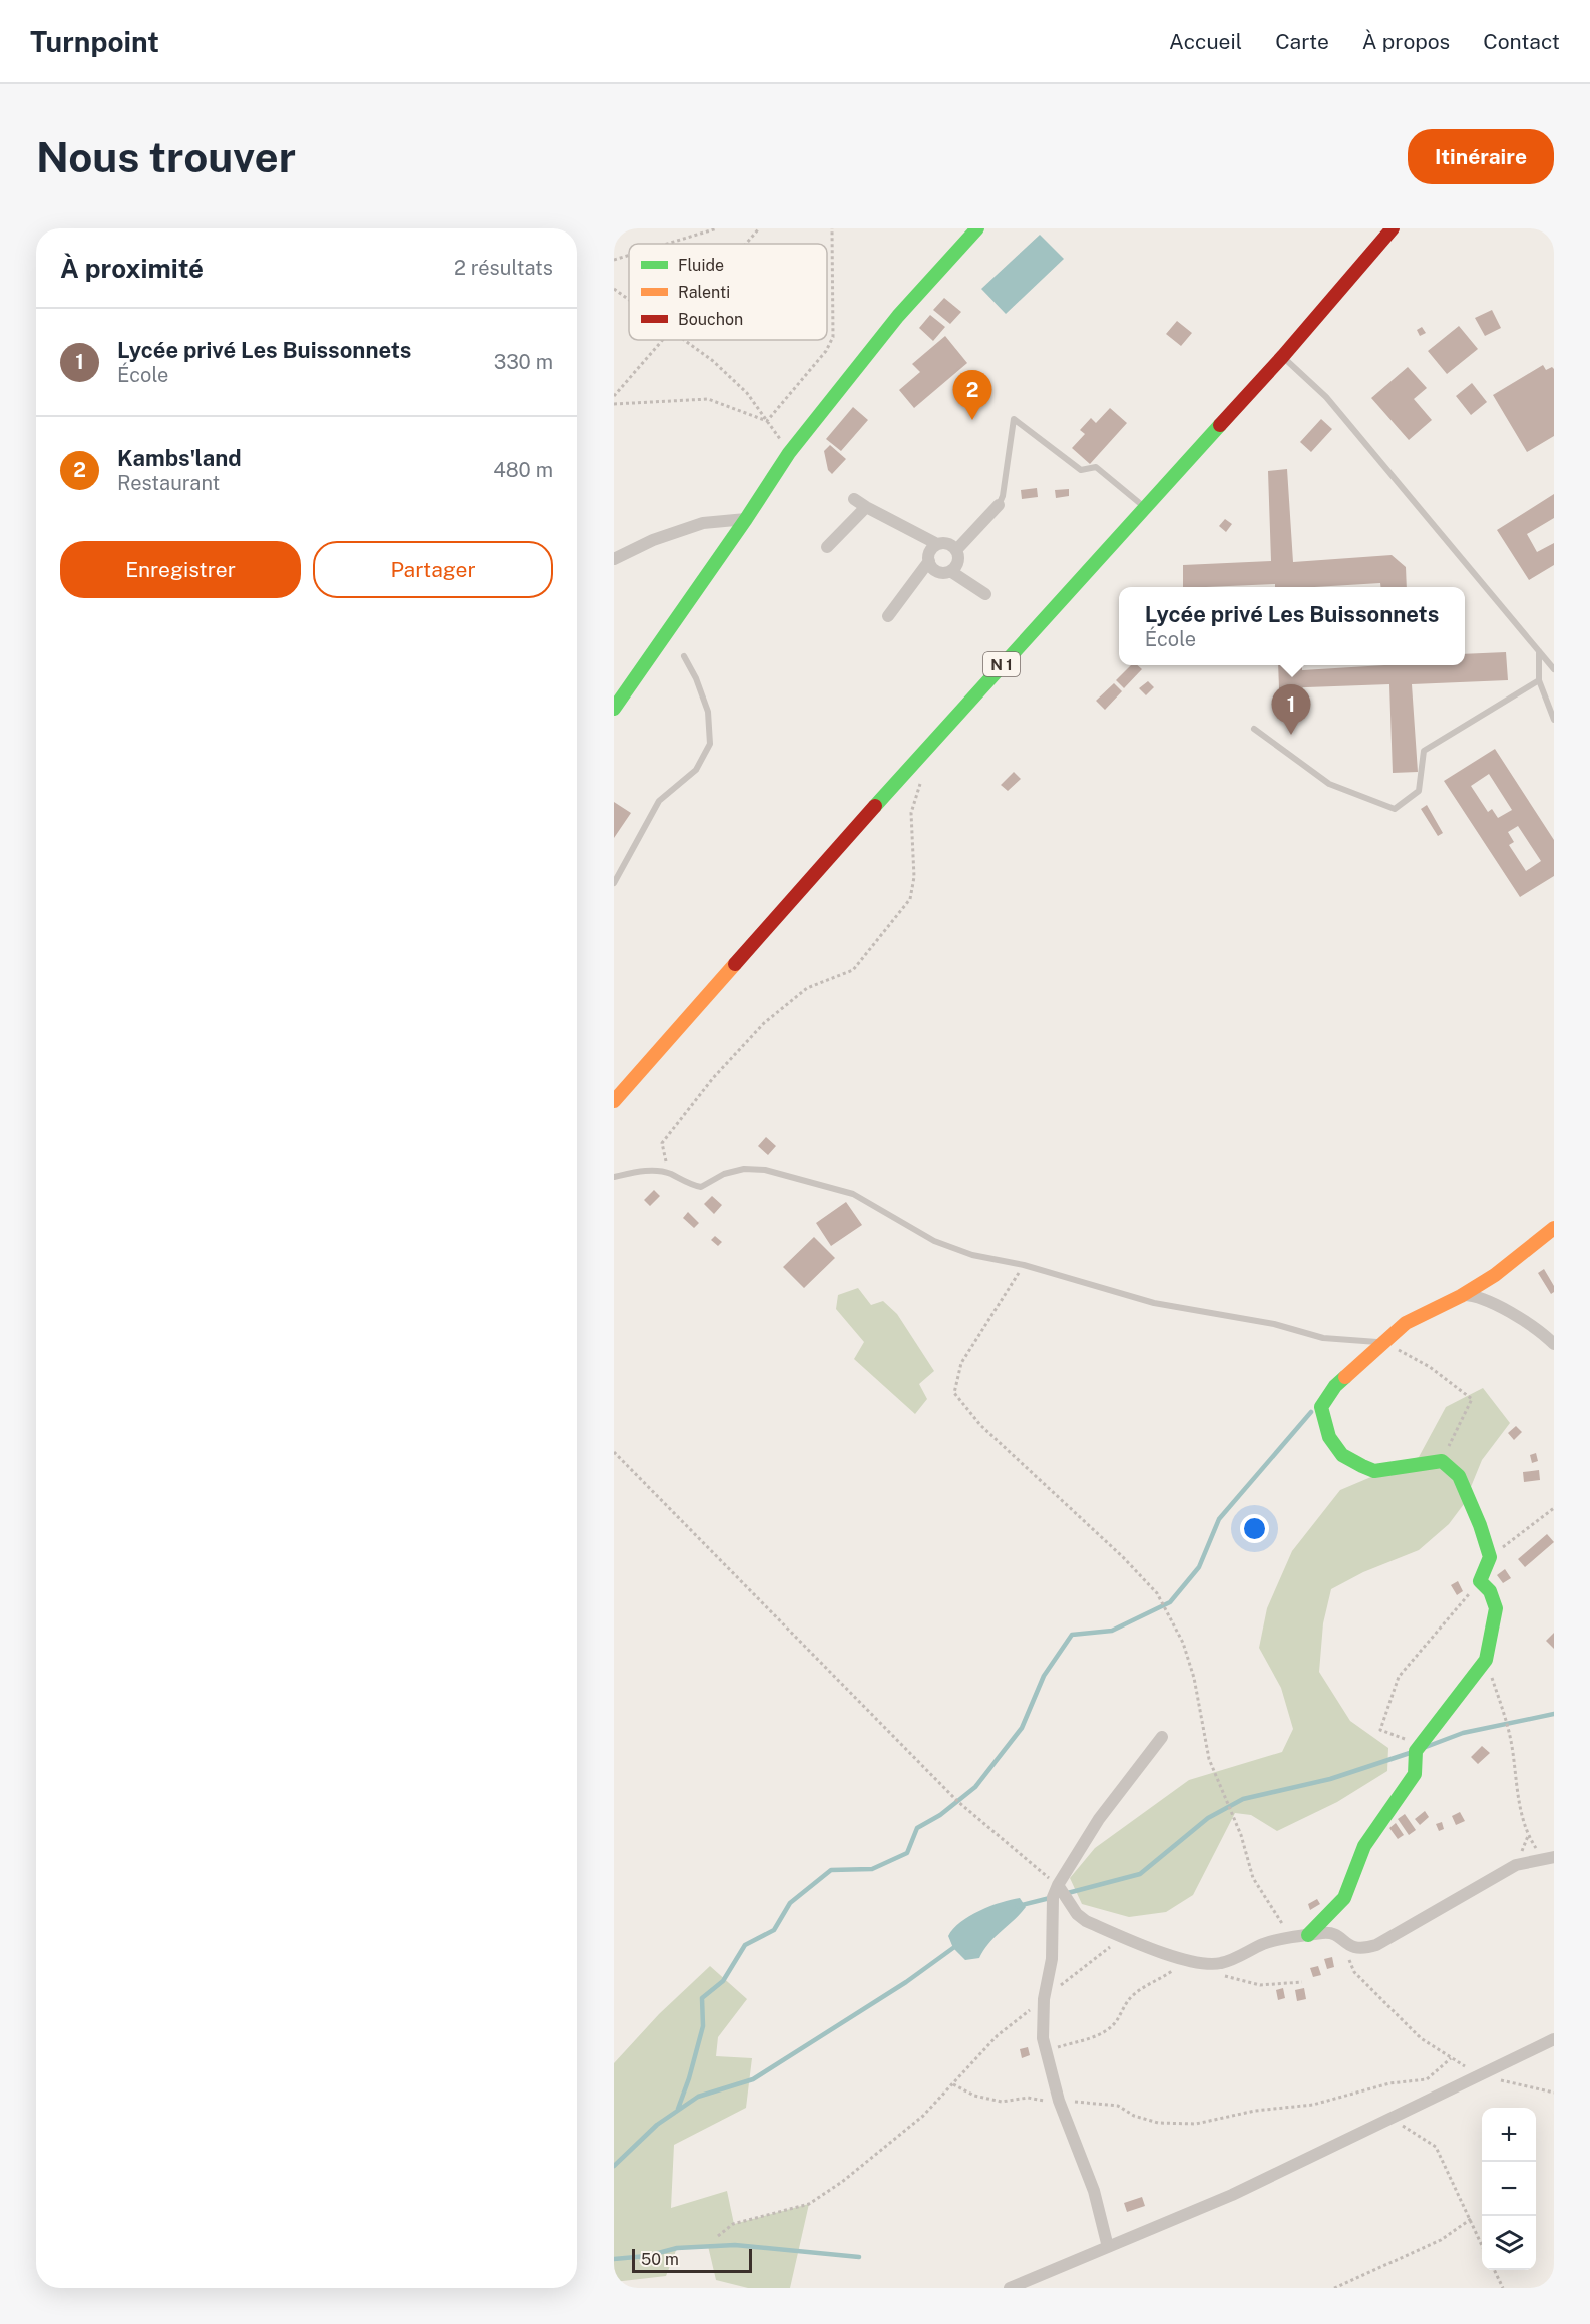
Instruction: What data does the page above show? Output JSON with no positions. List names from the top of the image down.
{
  "streets": {
    "main road": ["N 1"]
  },
  "legend": ["Fluide", "Ralenti", "Bouchon"],
  "scale_bar": "50 m",
  "page": {
    "header": "Turnpoint",
    "nav": [
      "Accueil",
      "Carte",
      "À propos",
      "Contact"
    ],
    "buttons": [
      "Itinéraire",
      ["Enregistrer", "Partager"]
    ],
    "title": "Nous trouver",
    "heading": ["À proximité", "2 résultats"],
    "list": [
      {
        "mark": "1",
        "name": "Lycée privé Les Buissonnets",
        "note": "École",
        "value": "330 m"
      },
      {
        "mark": "2",
        "name": "Kambs'land",
        "note": "Restaurant",
        "value": "480 m"
      }
    ],
    "pins": ["2", "1"],
    "popup": ["Lycée privé Les Buissonnets", "École"],
    "map_buttons": ["+", "−"],
    "scale": "50 m"
  }
}
